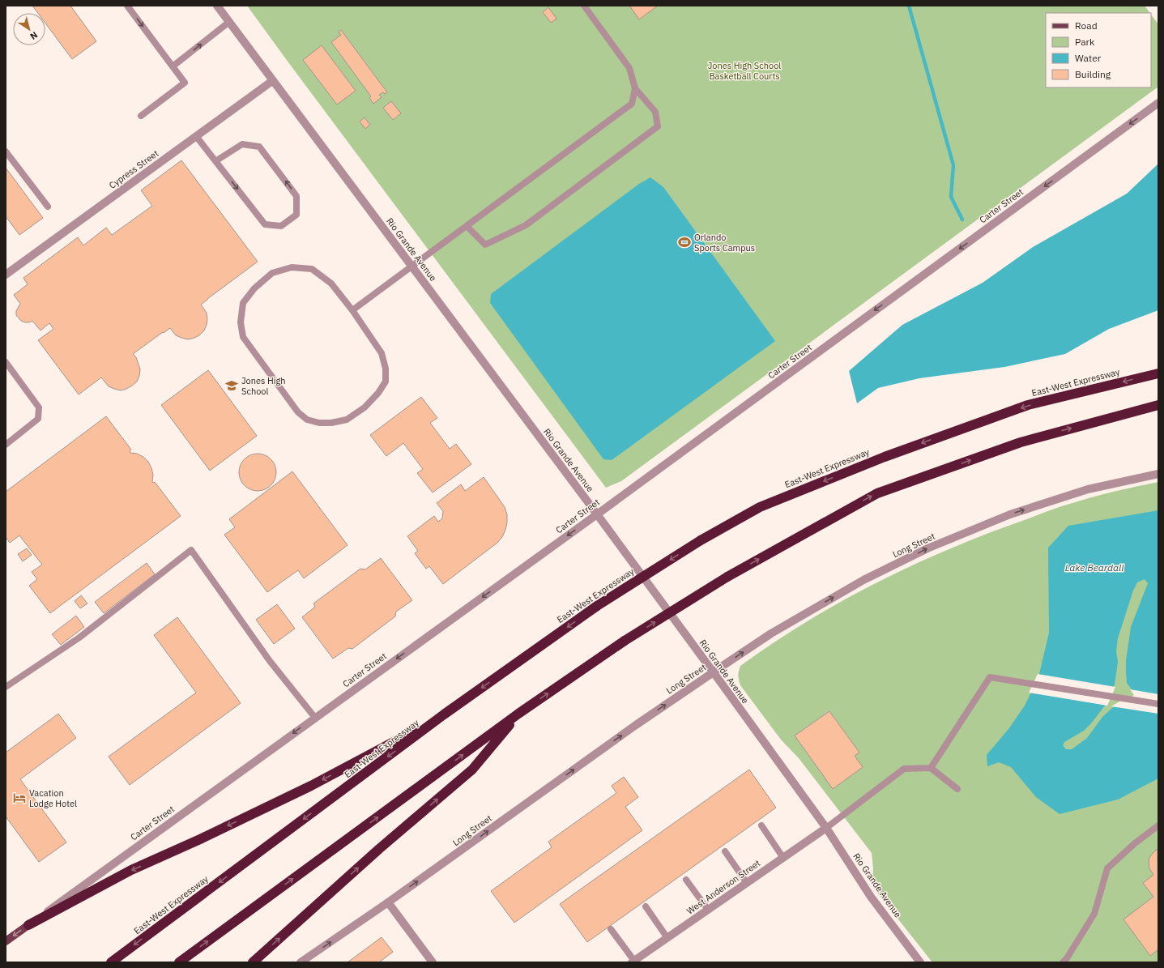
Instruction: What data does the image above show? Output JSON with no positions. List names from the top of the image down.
{
  "streets": {
    "highway": ["East-West Expressway"],
    "main road": ["Carter Street"],
    "street": [
      "Cypress Street",
      "Rio Grande Avenue",
      "Long Street",
      "West Anderson Street"
    ]
  },
  "crossings": [
    ["Cypress Street", "Rio Grande Avenue"],
    ["Carter Street", "Rio Grande Avenue"],
    ["Rio Grande Avenue", "Long Street"],
    ["Rio Grande Avenue", "West Anderson Street"]
  ],
  "one_way": ["Carter Street", "Long Street"],
  "water": ["Lake Beardall"],
  "parks": ["Jones High School Basketball Courts"],
  "places": {
    "sports": ["Orlando Sports Campus"],
    "school or university": ["Jones High School"],
    "hotel": ["Vacation Lodge Hotel"]
  },
  "legend": [
    "Road",
    "Park",
    "Water",
    "Building"
  ],
  "north": "bottom right"
}
